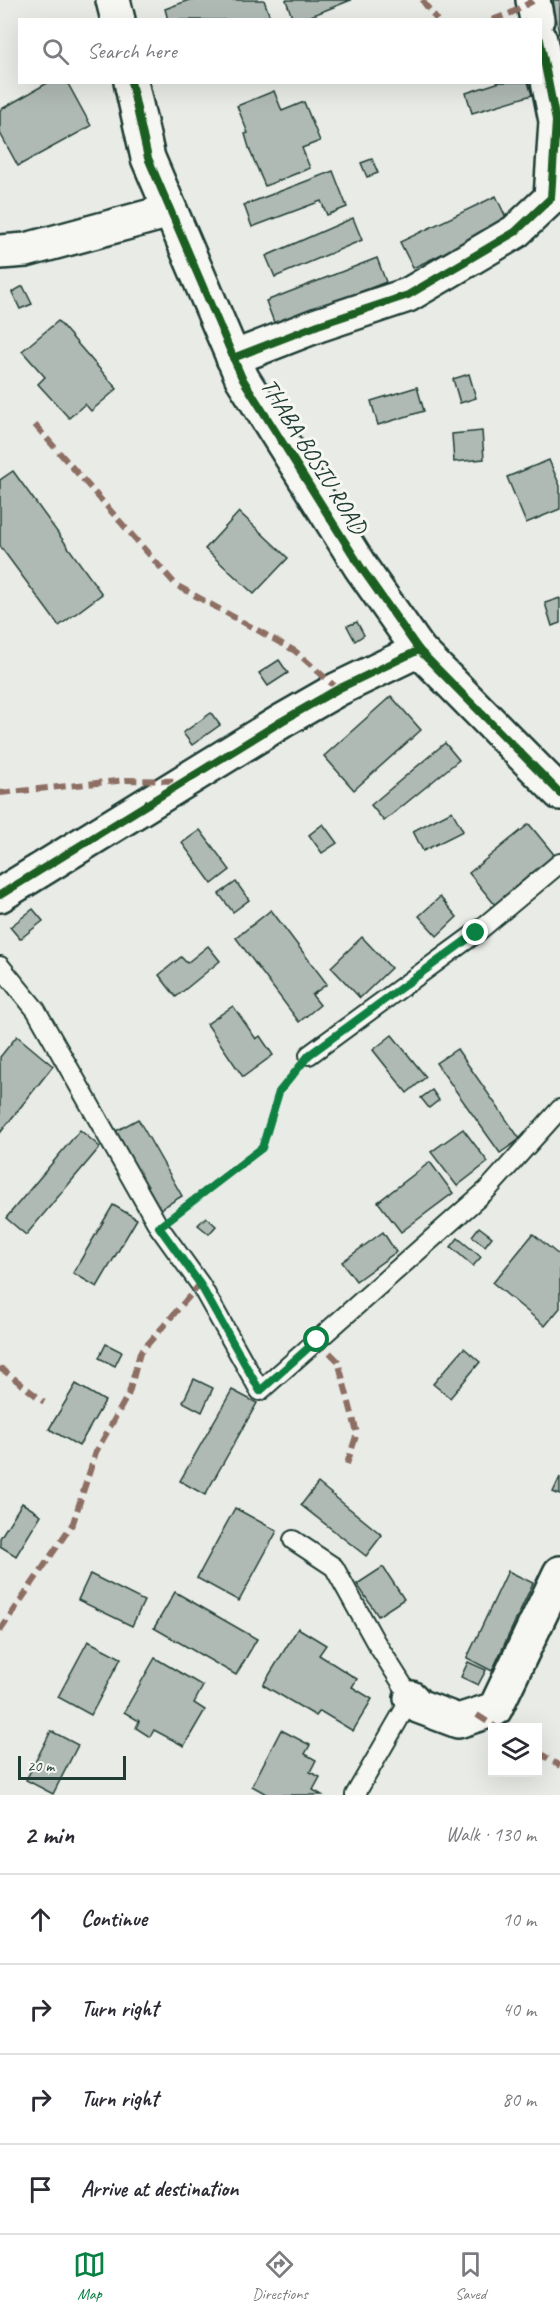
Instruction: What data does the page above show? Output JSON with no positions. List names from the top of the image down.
{
  "streets": {
    "street": ["THABA BOSIU ROAD"]
  },
  "scale_bar": "20 m",
  "page": {
    "search": "Search here",
    "scale": "20 m",
    "heading": ["2 min", "Walk · 130 m"],
    "list": [
      ["Continue", "10 m"],
      ["Turn right", "40 m"],
      ["Turn right", "80 m"],
      "Arrive at destination"
    ],
    "nav": ["Map", "Directions", "Saved"]
  }
}
